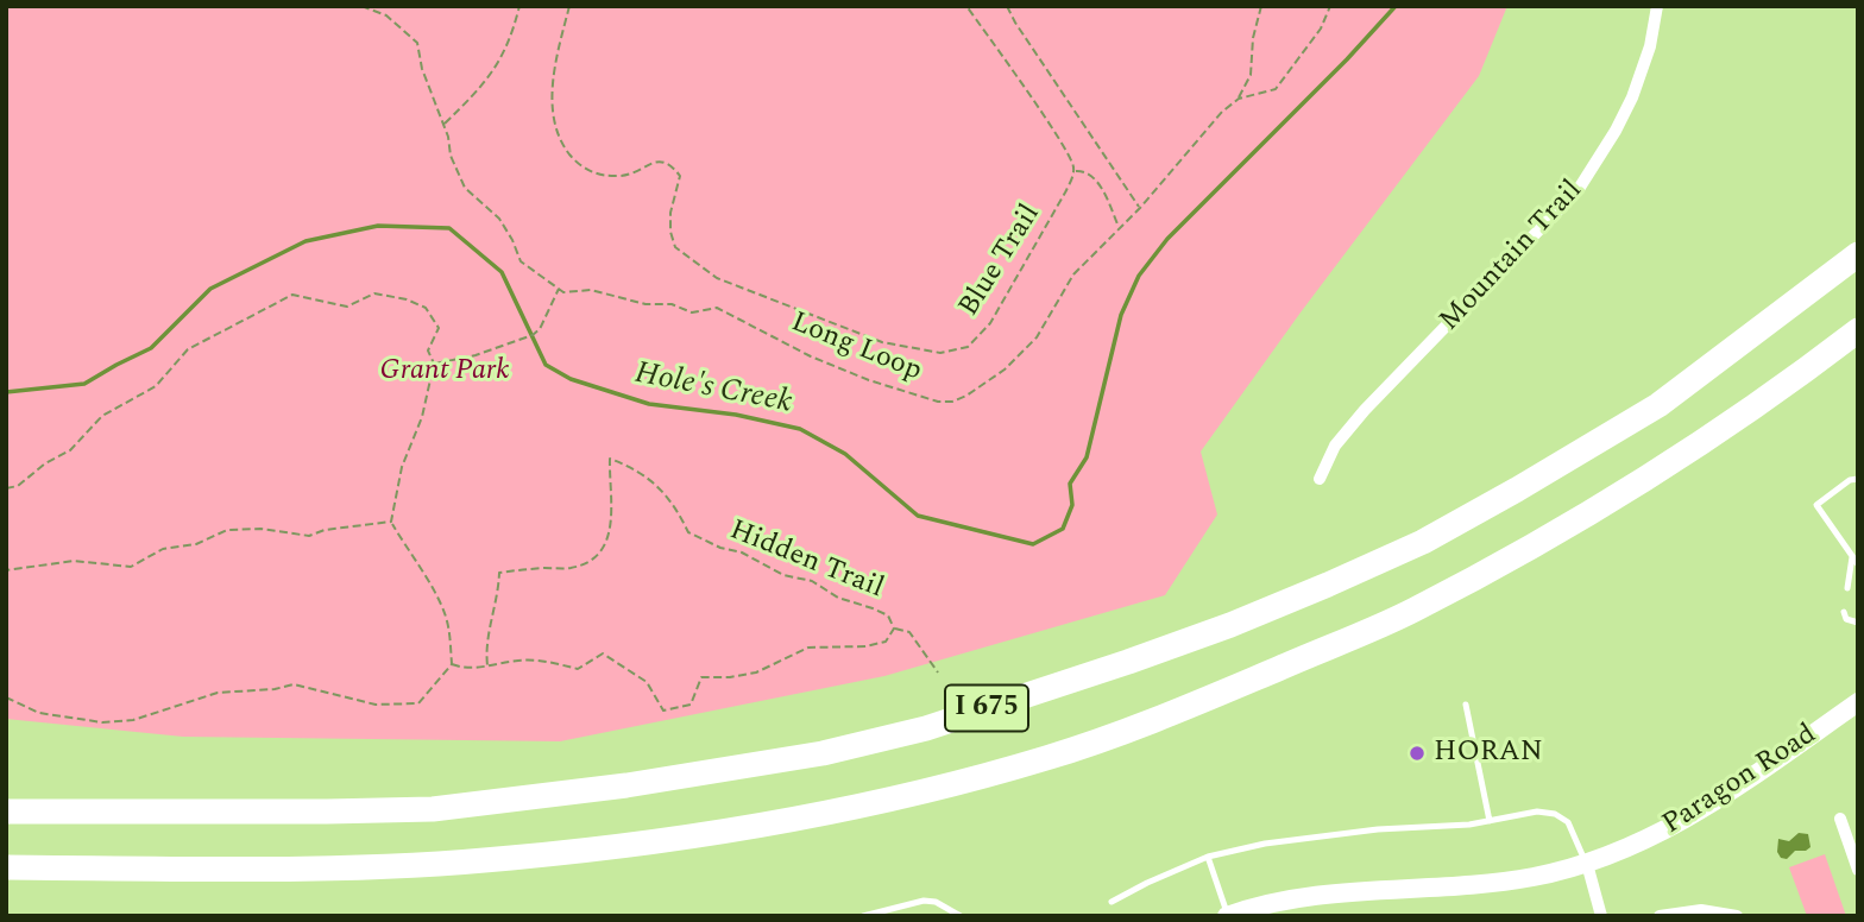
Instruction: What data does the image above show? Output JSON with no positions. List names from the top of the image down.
{
  "streets": {
    "highway": ["I 675"],
    "street": ["Mountain Trail", "Paragon Road"],
    "path": ["Blue Trail", "Long Loop", "Hidden Trail"]
  },
  "water": ["Hole's Creek"],
  "parks": ["Grant Park"],
  "places": ["HORAN"]
}
